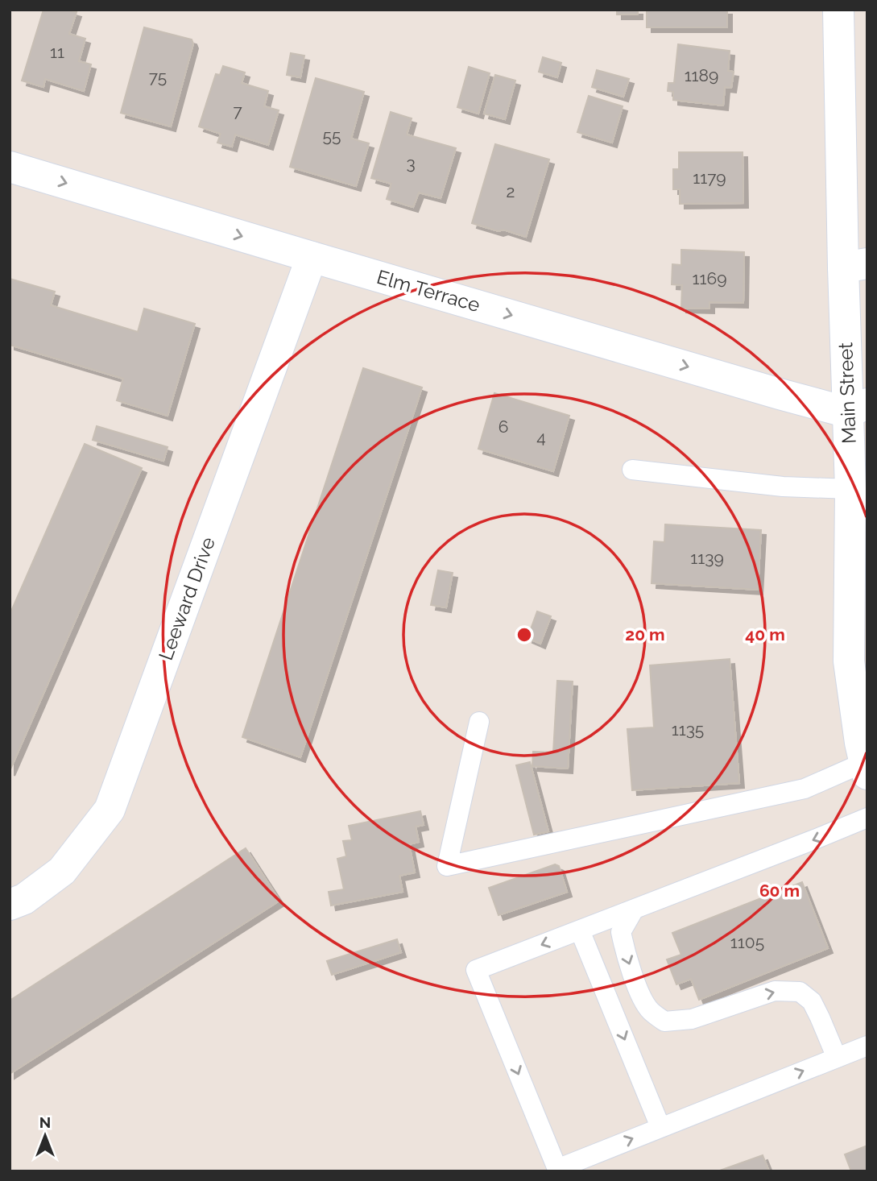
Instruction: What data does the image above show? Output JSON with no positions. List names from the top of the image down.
{
  "streets": {
    "street": ["Elm Terrace", "Main Street", "Leeward Drive"]
  },
  "crossings": [
    ["Elm Terrace", "Main Street"],
    ["Elm Terrace", "Leeward Drive"]
  ],
  "one_way": ["Elm Terrace"],
  "house_numbers": [
    "11",
    "1189",
    "75",
    "7",
    "55",
    "3",
    "1179",
    "2",
    "1169",
    "6",
    "4",
    "1139",
    "1135",
    "1105"
  ],
  "north": "top",
  "rings": ["20 m", "40 m", "60 m"]
}
